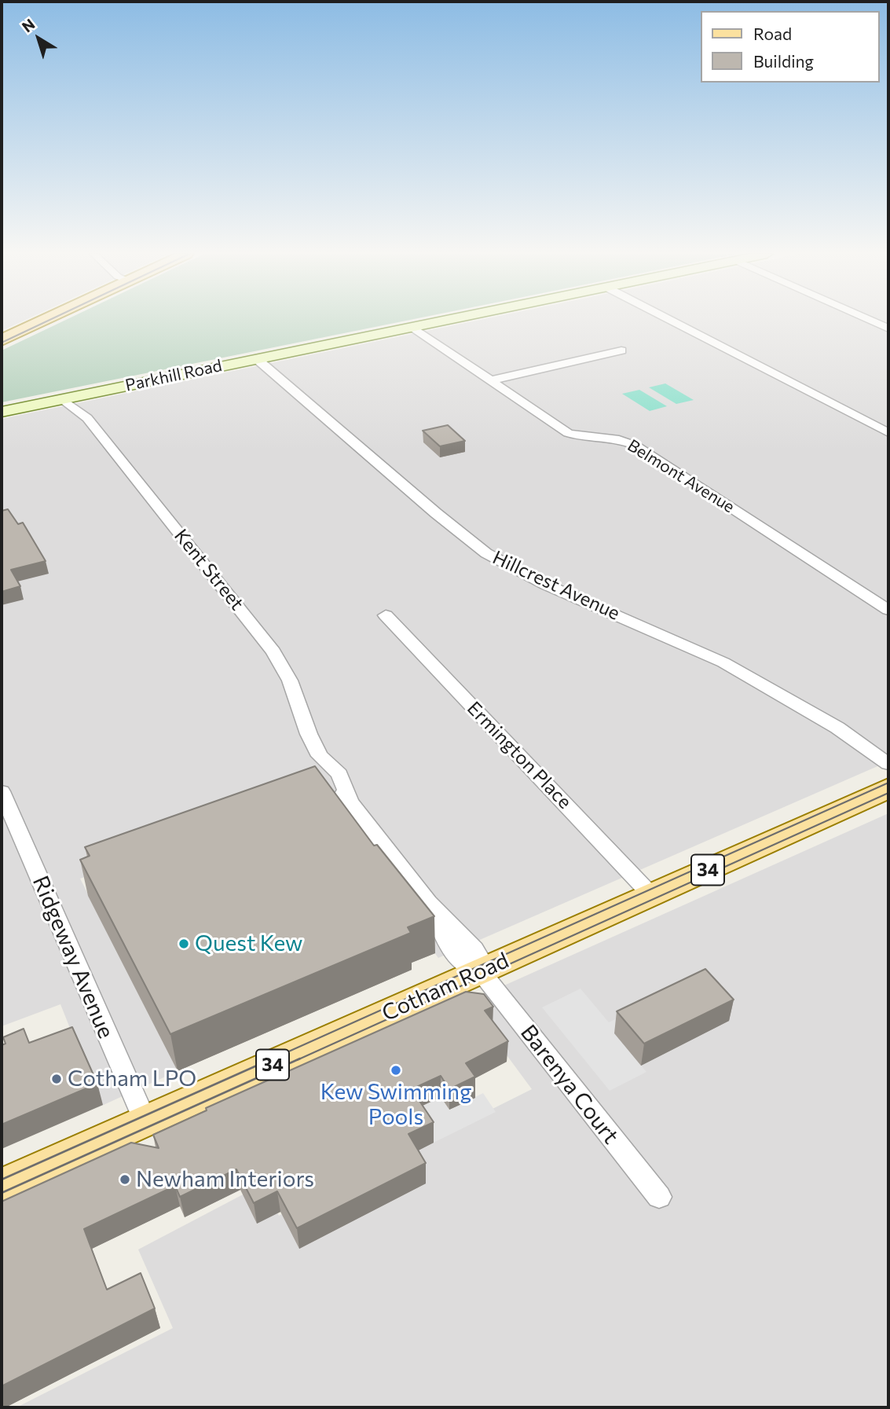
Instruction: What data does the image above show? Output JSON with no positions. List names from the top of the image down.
{
  "streets": {
    "main road": ["34", "Cotham Road"],
    "street": [
      "Parkhill Road",
      "Belmont Avenue",
      "Kent Street",
      "Hillcrest Avenue",
      "Ermington Place",
      "Ridgeway Avenue",
      "Barenya Court"
    ]
  },
  "crossings": [
    ["Parkhill Road", "Belmont Avenue"],
    ["Parkhill Road", "Kent Street"],
    ["Parkhill Road", "Hillcrest Avenue"],
    ["Kent Street", "Cotham Road"],
    ["Kent Street", "Barenya Court"],
    ["Ermington Place", "Cotham Road"],
    ["Ridgeway Avenue", "Cotham Road"],
    ["Cotham Road", "Barenya Court"]
  ],
  "places": [
    "Quest Kew",
    "Kew Swimming Pools",
    "Cotham LPO",
    "Newham Interiors"
  ],
  "legend": ["Road", "Building"],
  "north": "top left"
}
